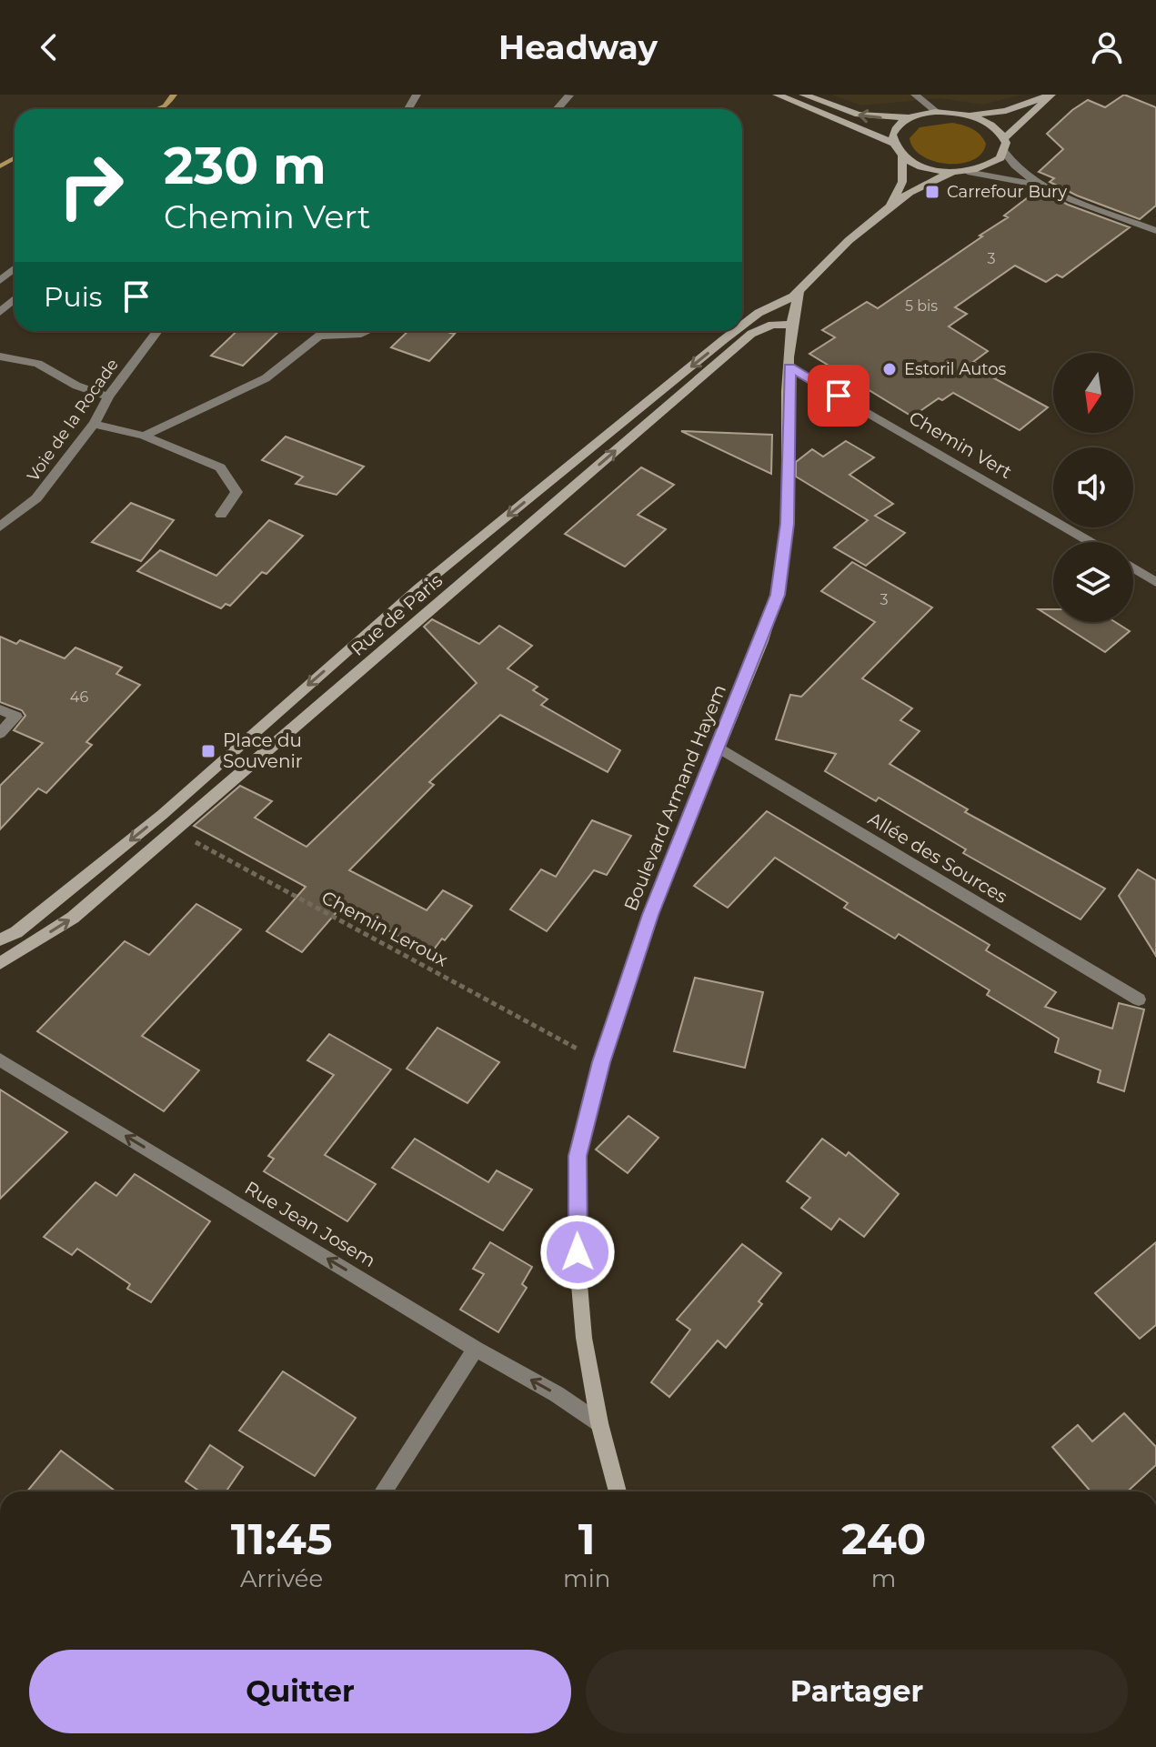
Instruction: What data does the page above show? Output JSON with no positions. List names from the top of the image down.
{
  "streets": {
    "main road": ["Rue de Paris", "Boulevard Armand Hayem"],
    "street": [
      "Voie de la Rocade",
      "Chemin Vert",
      "Allée des Sources",
      "Rue Jean Josem"
    ],
    "path": ["Chemin Leroux"]
  },
  "crossings": [
    ["Chemin Vert", "Boulevard Armand Hayem"],
    ["Rue de Paris", "Boulevard Armand Hayem"],
    ["Rue de Paris", "Chemin Leroux"],
    ["Boulevard Armand Hayem", "Allée des Sources"],
    ["Boulevard Armand Hayem", "Chemin Leroux"],
    ["Boulevard Armand Hayem", "Rue Jean Josem"]
  ],
  "one_way": ["Rue Jean Josem"],
  "places": {
    "transit": ["Carrefour Bury", "Place du Souvenir"],
    "other": ["Estoril Autos"]
  },
  "house_numbers": [
    "3",
    "5 bis",
    "3",
    "46"
  ],
  "north": "bottom",
  "page": {
    "header": "Headway",
    "turn": ["230 m", "Chemin Vert"],
    "then": "Puis",
    "eta": [
      "11:45",
      "Arrivée",
      "1",
      "min",
      "240",
      "m"
    ],
    "buttons": ["Quitter", "Partager"]
  }
}
